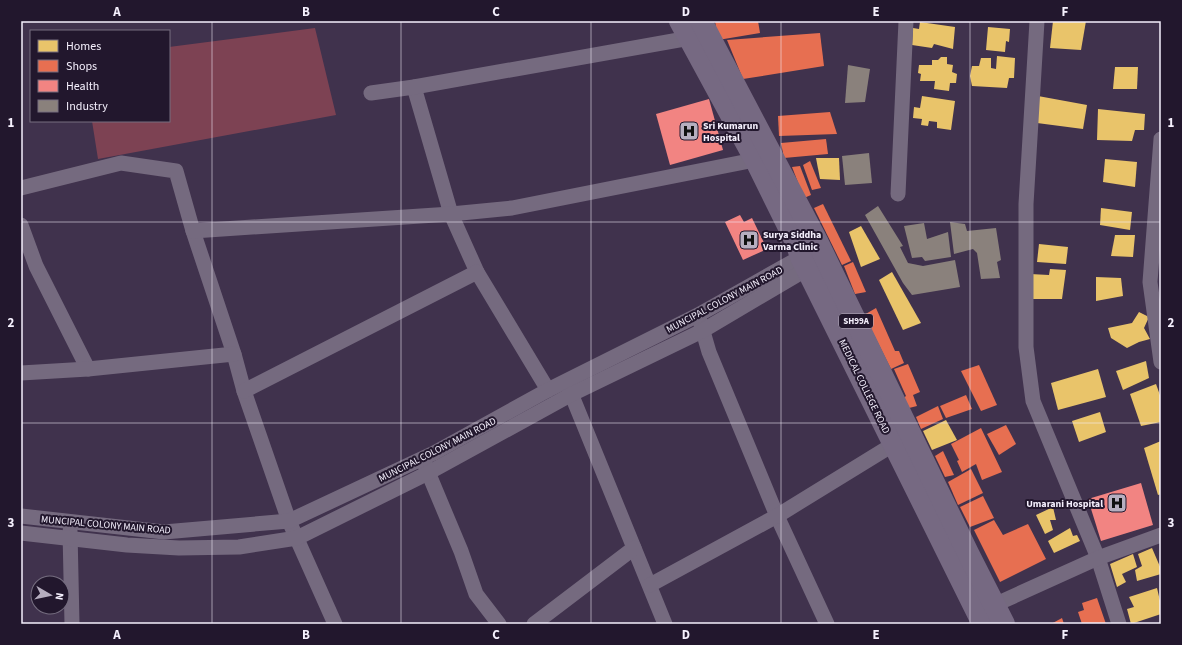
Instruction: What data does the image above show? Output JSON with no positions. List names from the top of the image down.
{
  "streets": {
    "main road": ["SH99A", "MEDICAL COLLEGE ROAD"],
    "street": ["MUNCIPAL COLONY MAIN ROAD"]
  },
  "crossings": [
    ["MUNCIPAL COLONY MAIN ROAD", "MEDICAL COLLEGE ROAD"]
  ],
  "places": {
    "hospital": ["Sri Kumarun Hospital", "Surya Siddha Varma Clinic", "Umarani Hospital"]
  },
  "legend": [
    "Homes",
    "Shops",
    "Health",
    "Industry"
  ],
  "north": "right",
  "grid": {
    "columns": [
      "A",
      "B",
      "C",
      "D",
      "E",
      "F"
    ],
    "rows": ["1", "2", "3"]
  }
}
